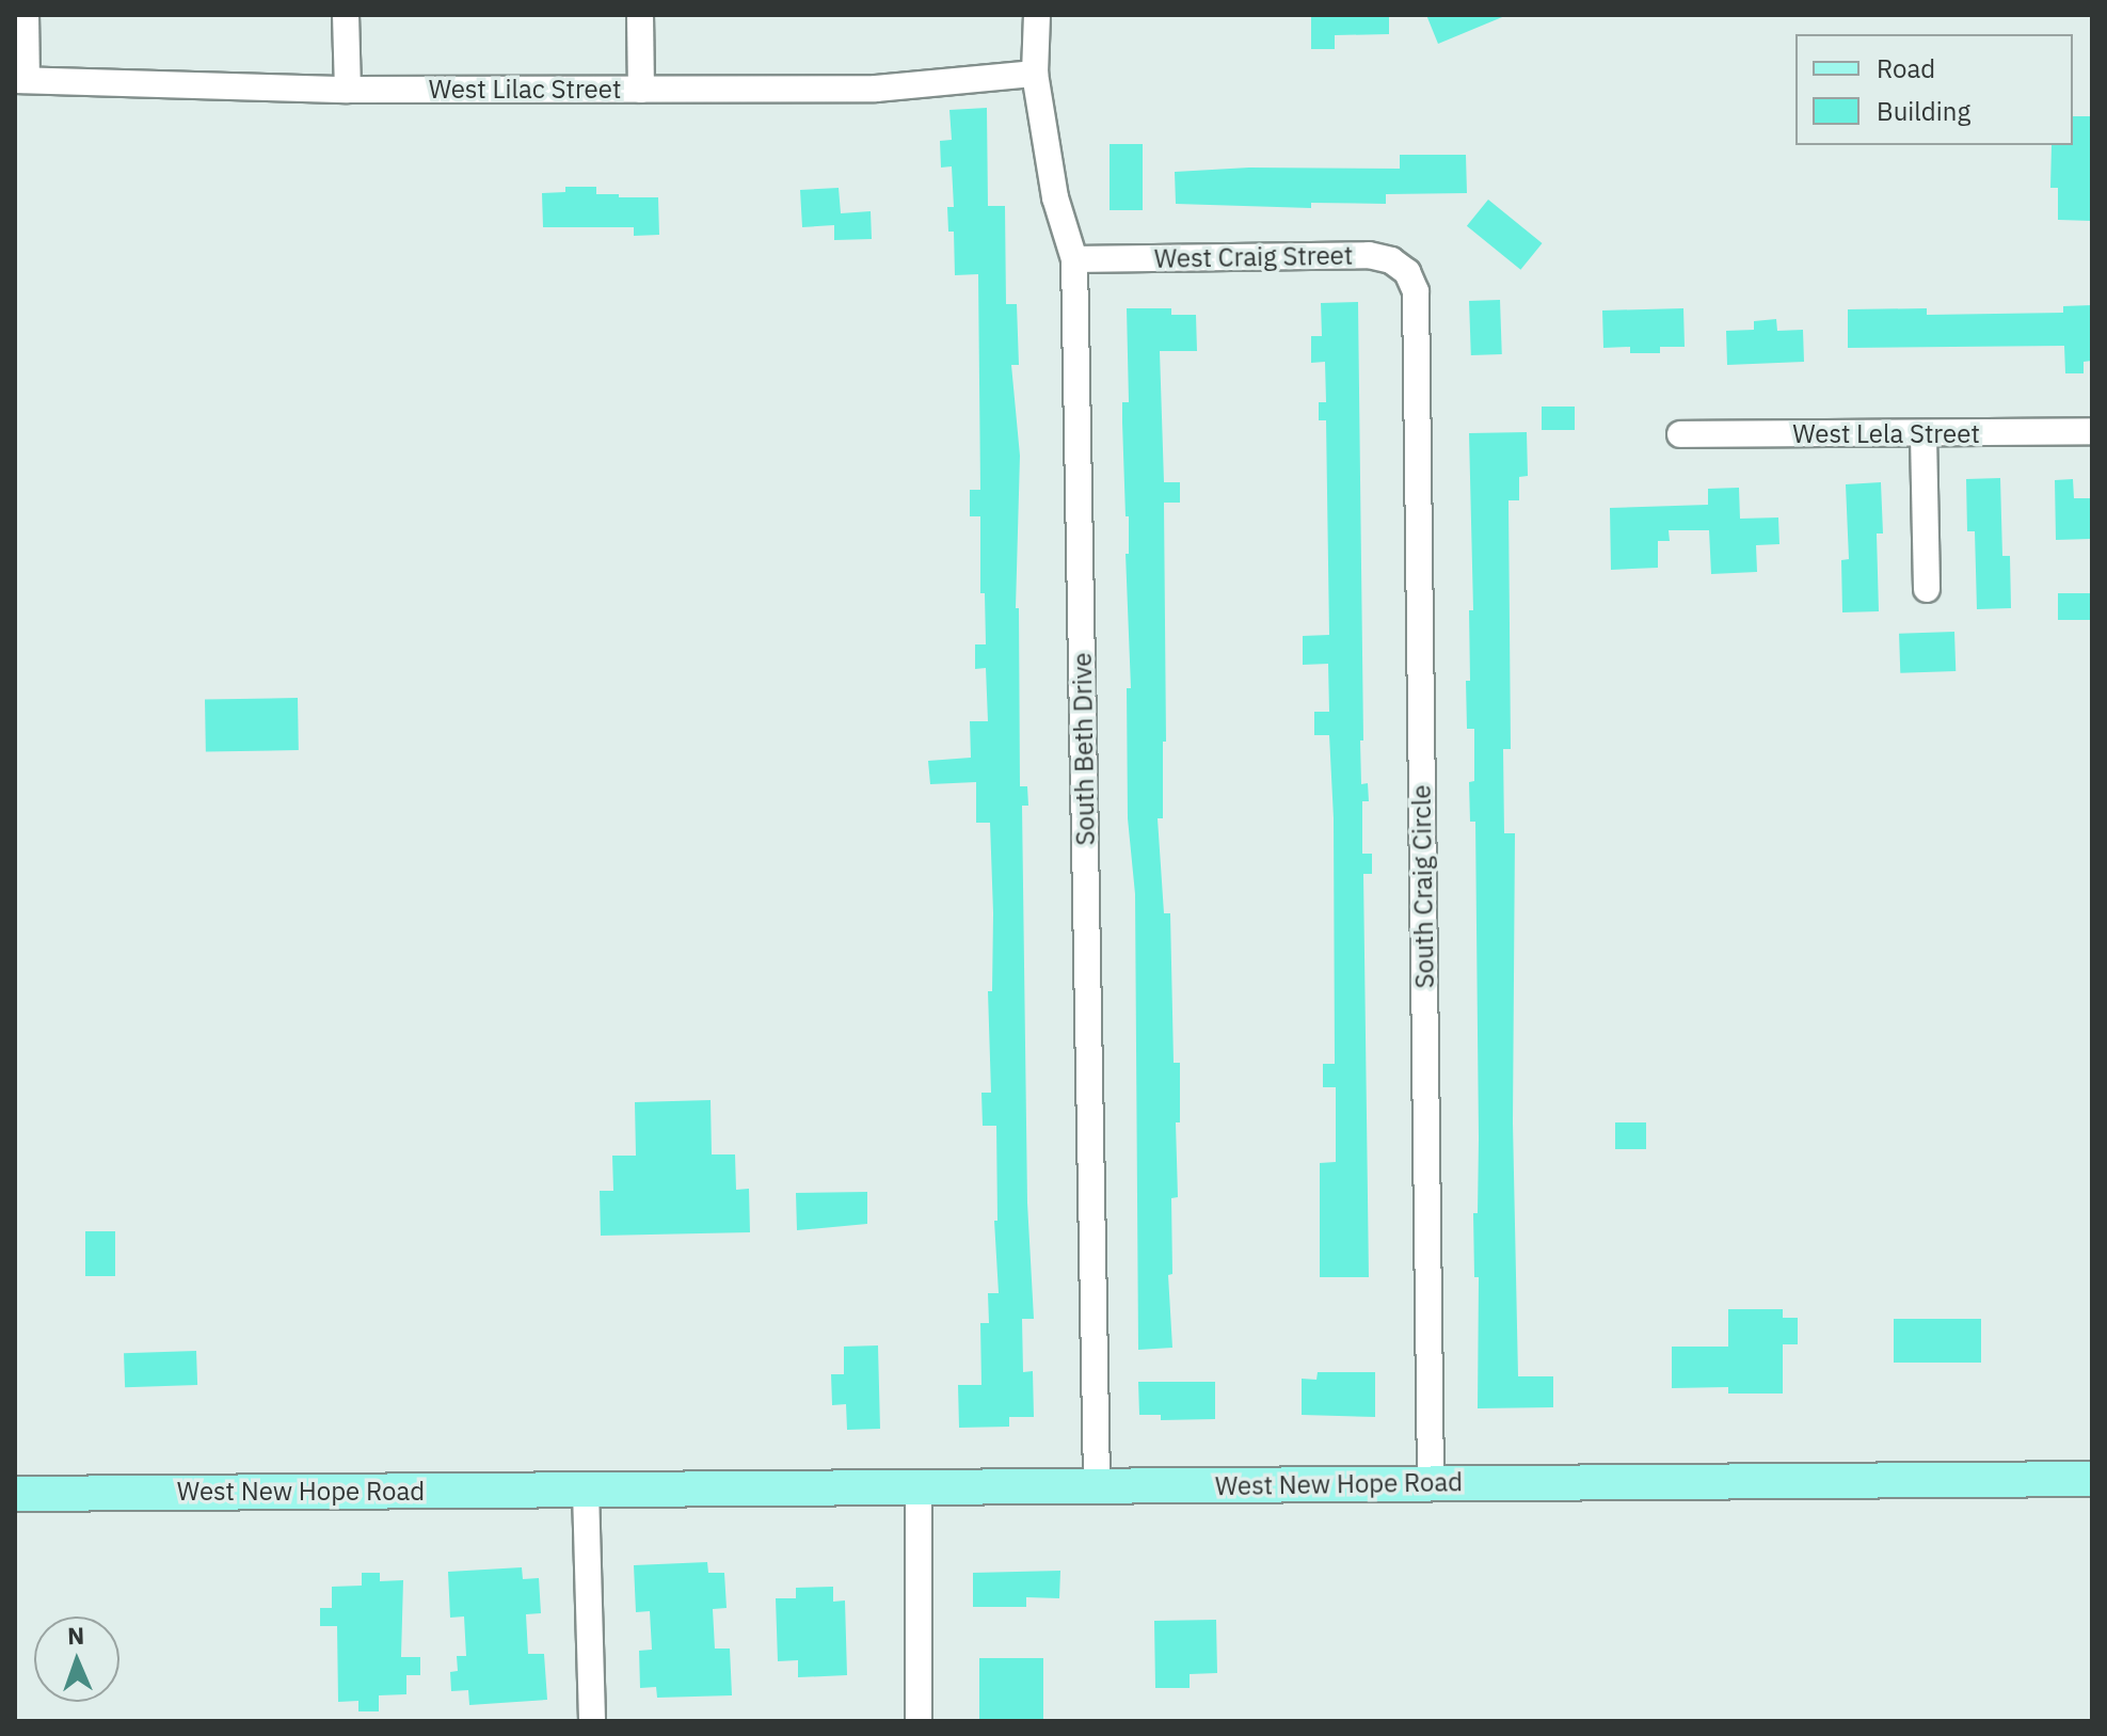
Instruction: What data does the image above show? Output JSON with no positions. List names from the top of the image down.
{
  "streets": {
    "main road": ["West New Hope Road"],
    "street": [
      "West Lilac Street",
      "West Craig Street",
      "West Lela Street",
      "South Beth Drive",
      "South Craig Circle"
    ]
  },
  "crossings": [
    ["West Lilac Street", "South Beth Drive"],
    ["West Craig Street", "South Beth Drive"],
    ["West Craig Street", "South Craig Circle"],
    ["South Beth Drive", "West New Hope Road"],
    ["South Craig Circle", "West New Hope Road"]
  ],
  "legend": ["Road", "Building"],
  "north": "top"
}
